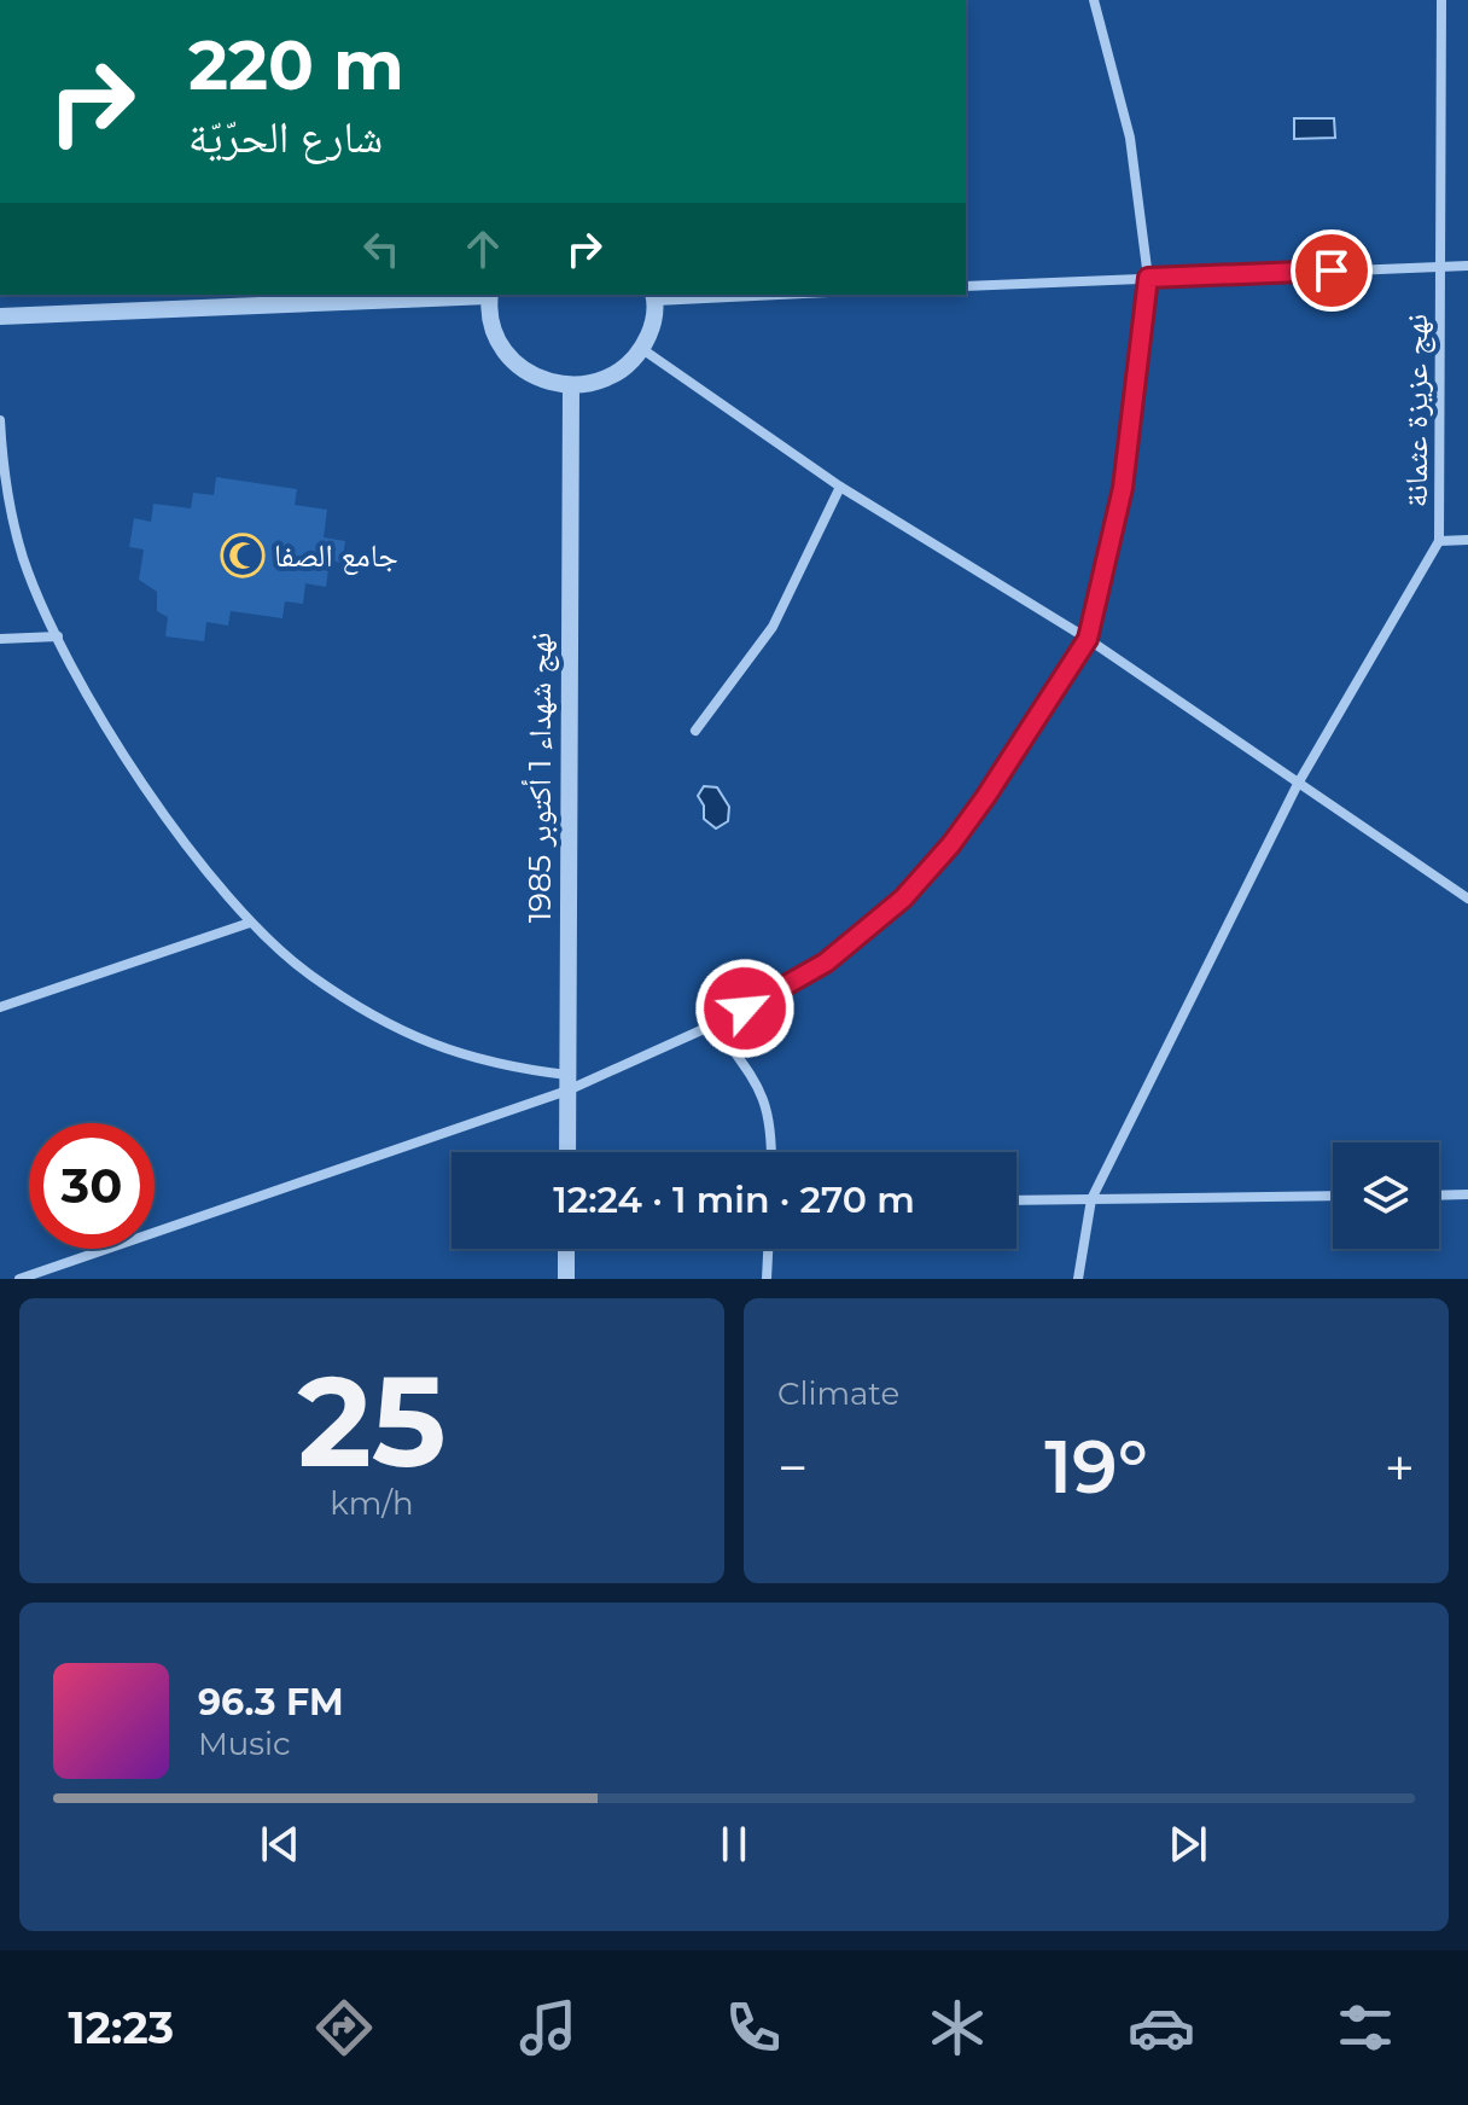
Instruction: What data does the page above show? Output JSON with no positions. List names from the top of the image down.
{
  "streets": {
    "street": ["نهج عزيزة عثمانة", "نهج شهداء 1 أكتوبر 1985"]
  },
  "places": {
    "mosque": ["جامع الصفا"]
  },
  "page": {
    "turn": ["220 m", "شارع الحرّيّة"],
    "limit": "30",
    "trip": "12:24 · 1 min · 270 m",
    "tile": [
      ["25", "km/h"],
      "Climate"
    ],
    "heat": ["−", "19°", "+"],
    "song": ["96.3 FM", "Music"],
    "tabs": "12:23"
  }
}
